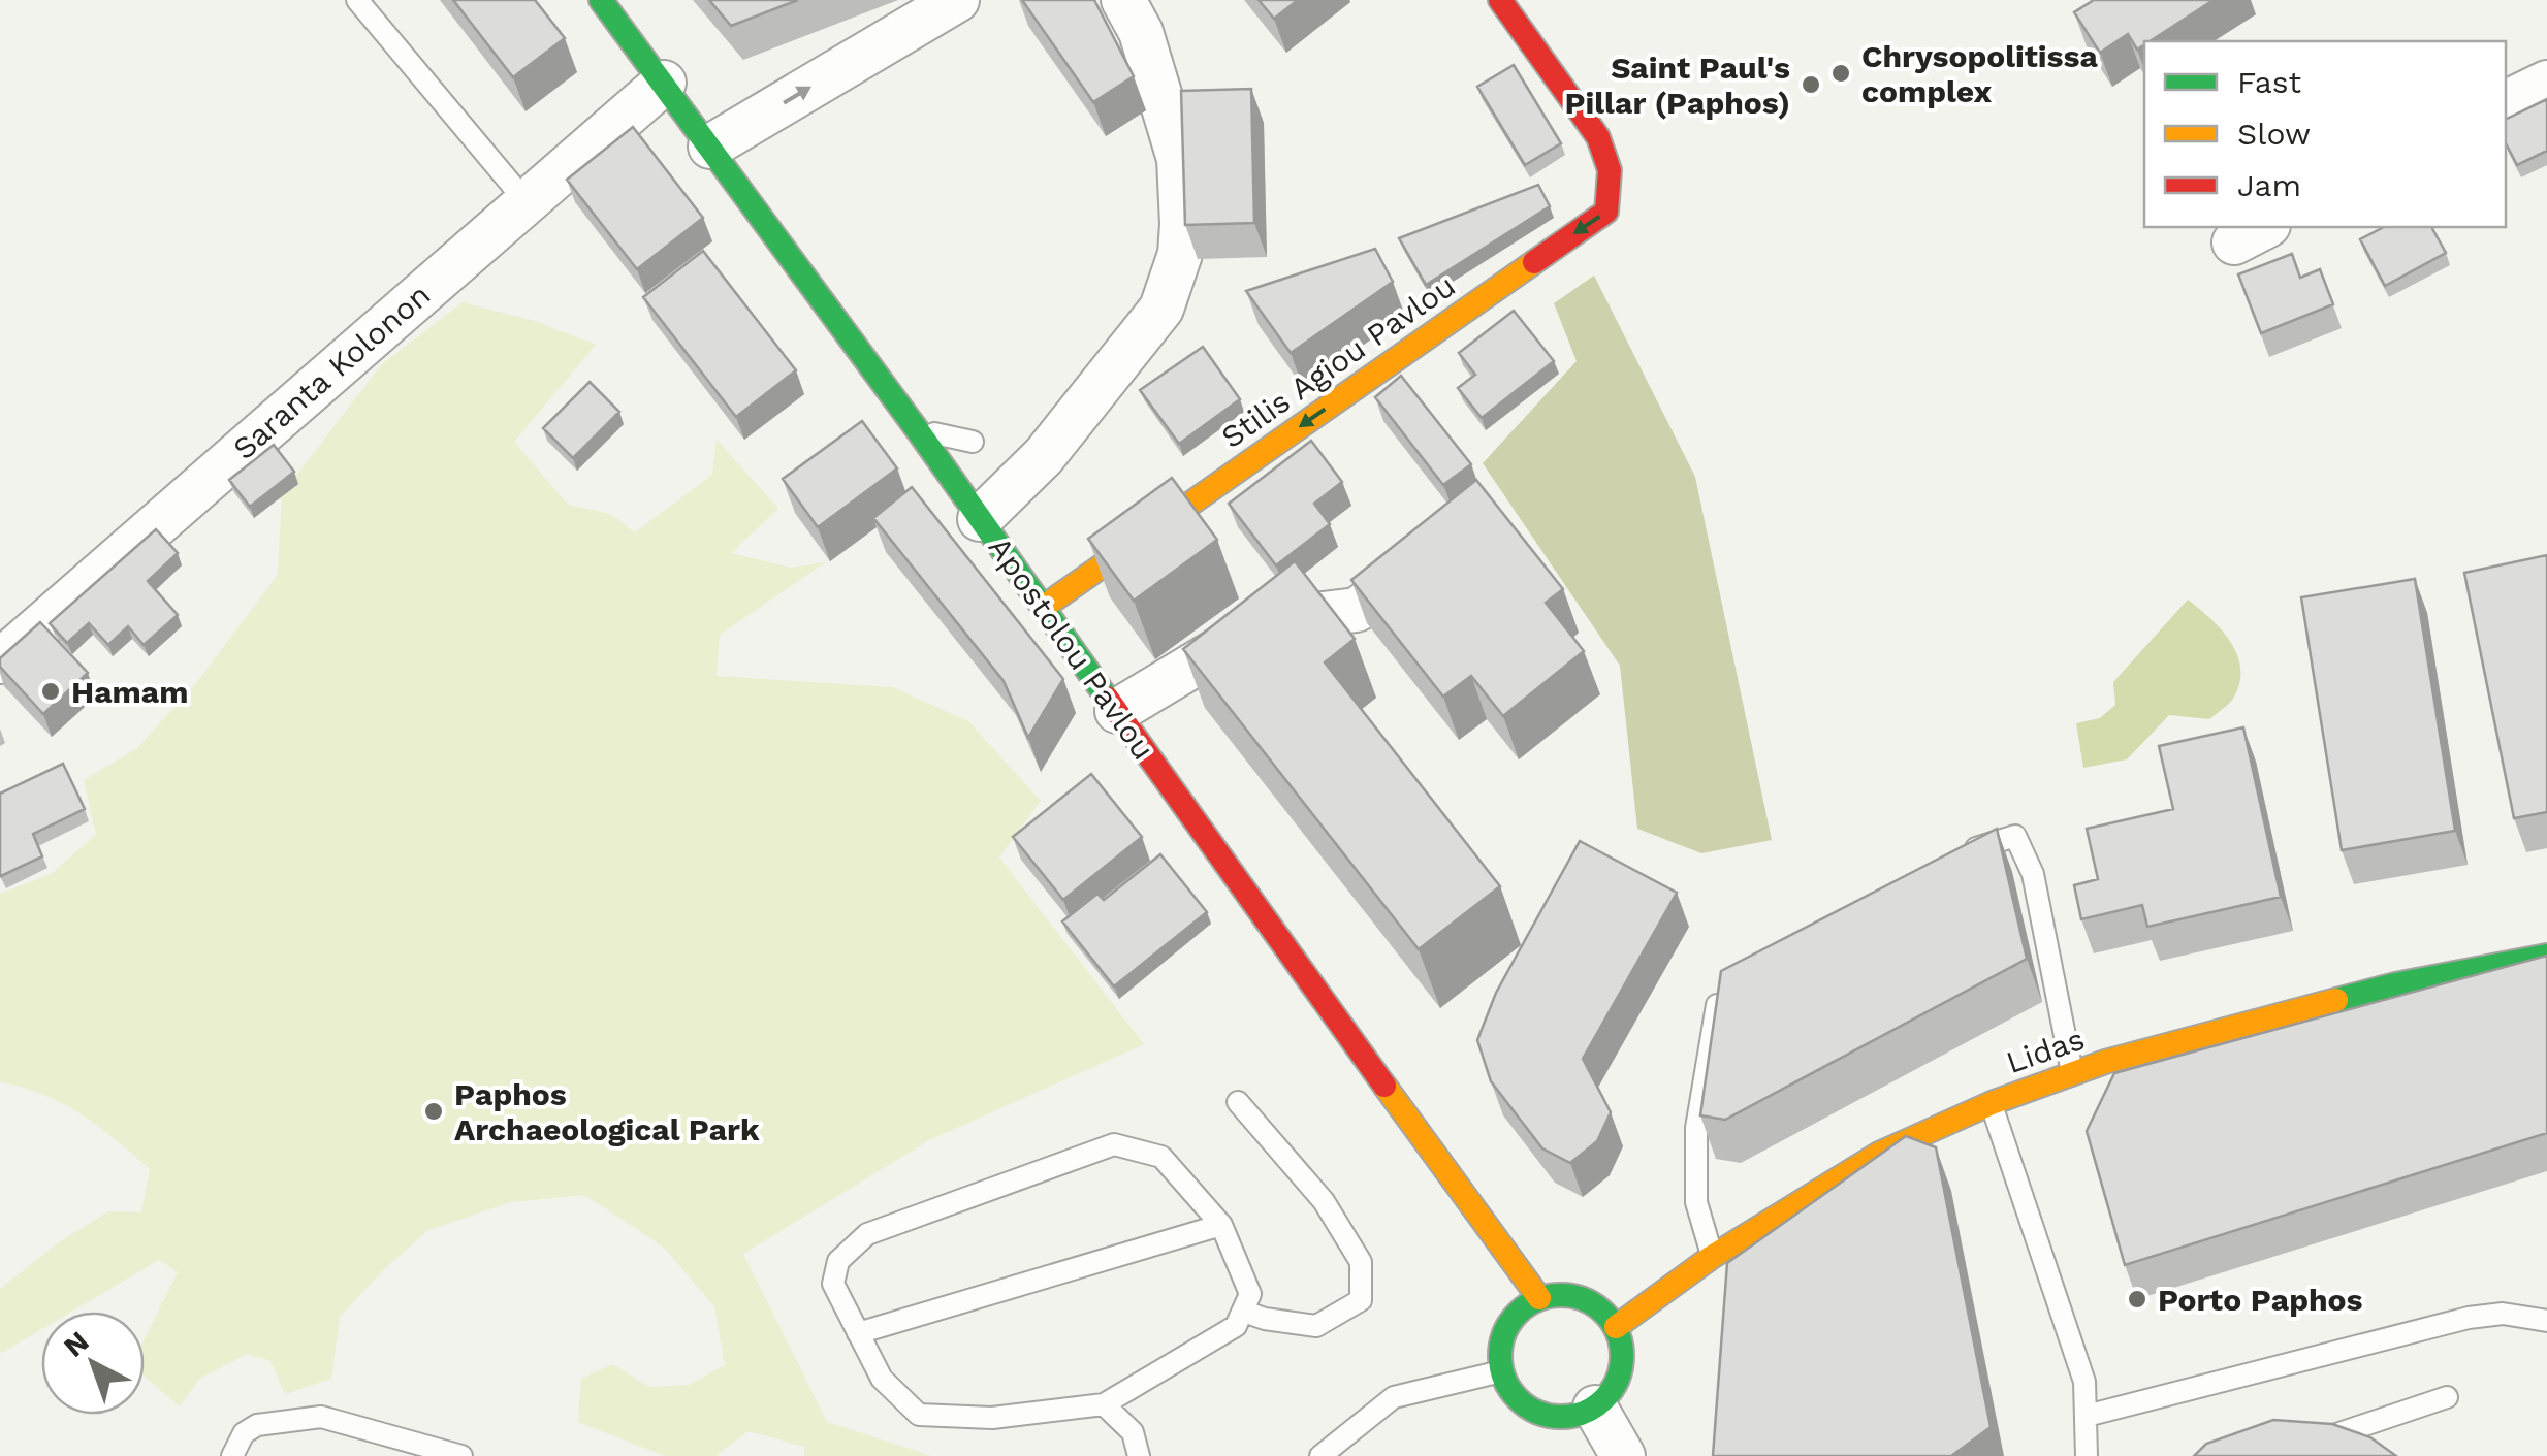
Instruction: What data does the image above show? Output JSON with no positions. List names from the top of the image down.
{
  "streets": {
    "main road": ["Stilis Agiou Pavlou", "Apostolou Pavlou", "Lidas"],
    "street": ["Saranta Kolonon"]
  },
  "crossings": [
    ["Stilis Agiou Pavlou", "Apostolou Pavlou"],
    ["Saranta Kolonon", "Apostolou Pavlou"],
    ["Apostolou Pavlou", "Lidas"]
  ],
  "one_way": ["Stilis Agiou Pavlou"],
  "places": [
    "Chrysopolitissa complex",
    "Saint Paul's Pillar (Paphos)",
    "Hamam",
    "Paphos Archaeological Park",
    "Porto Paphos"
  ],
  "legend": ["Fast", "Slow", "Jam"],
  "north": "top left"
}
